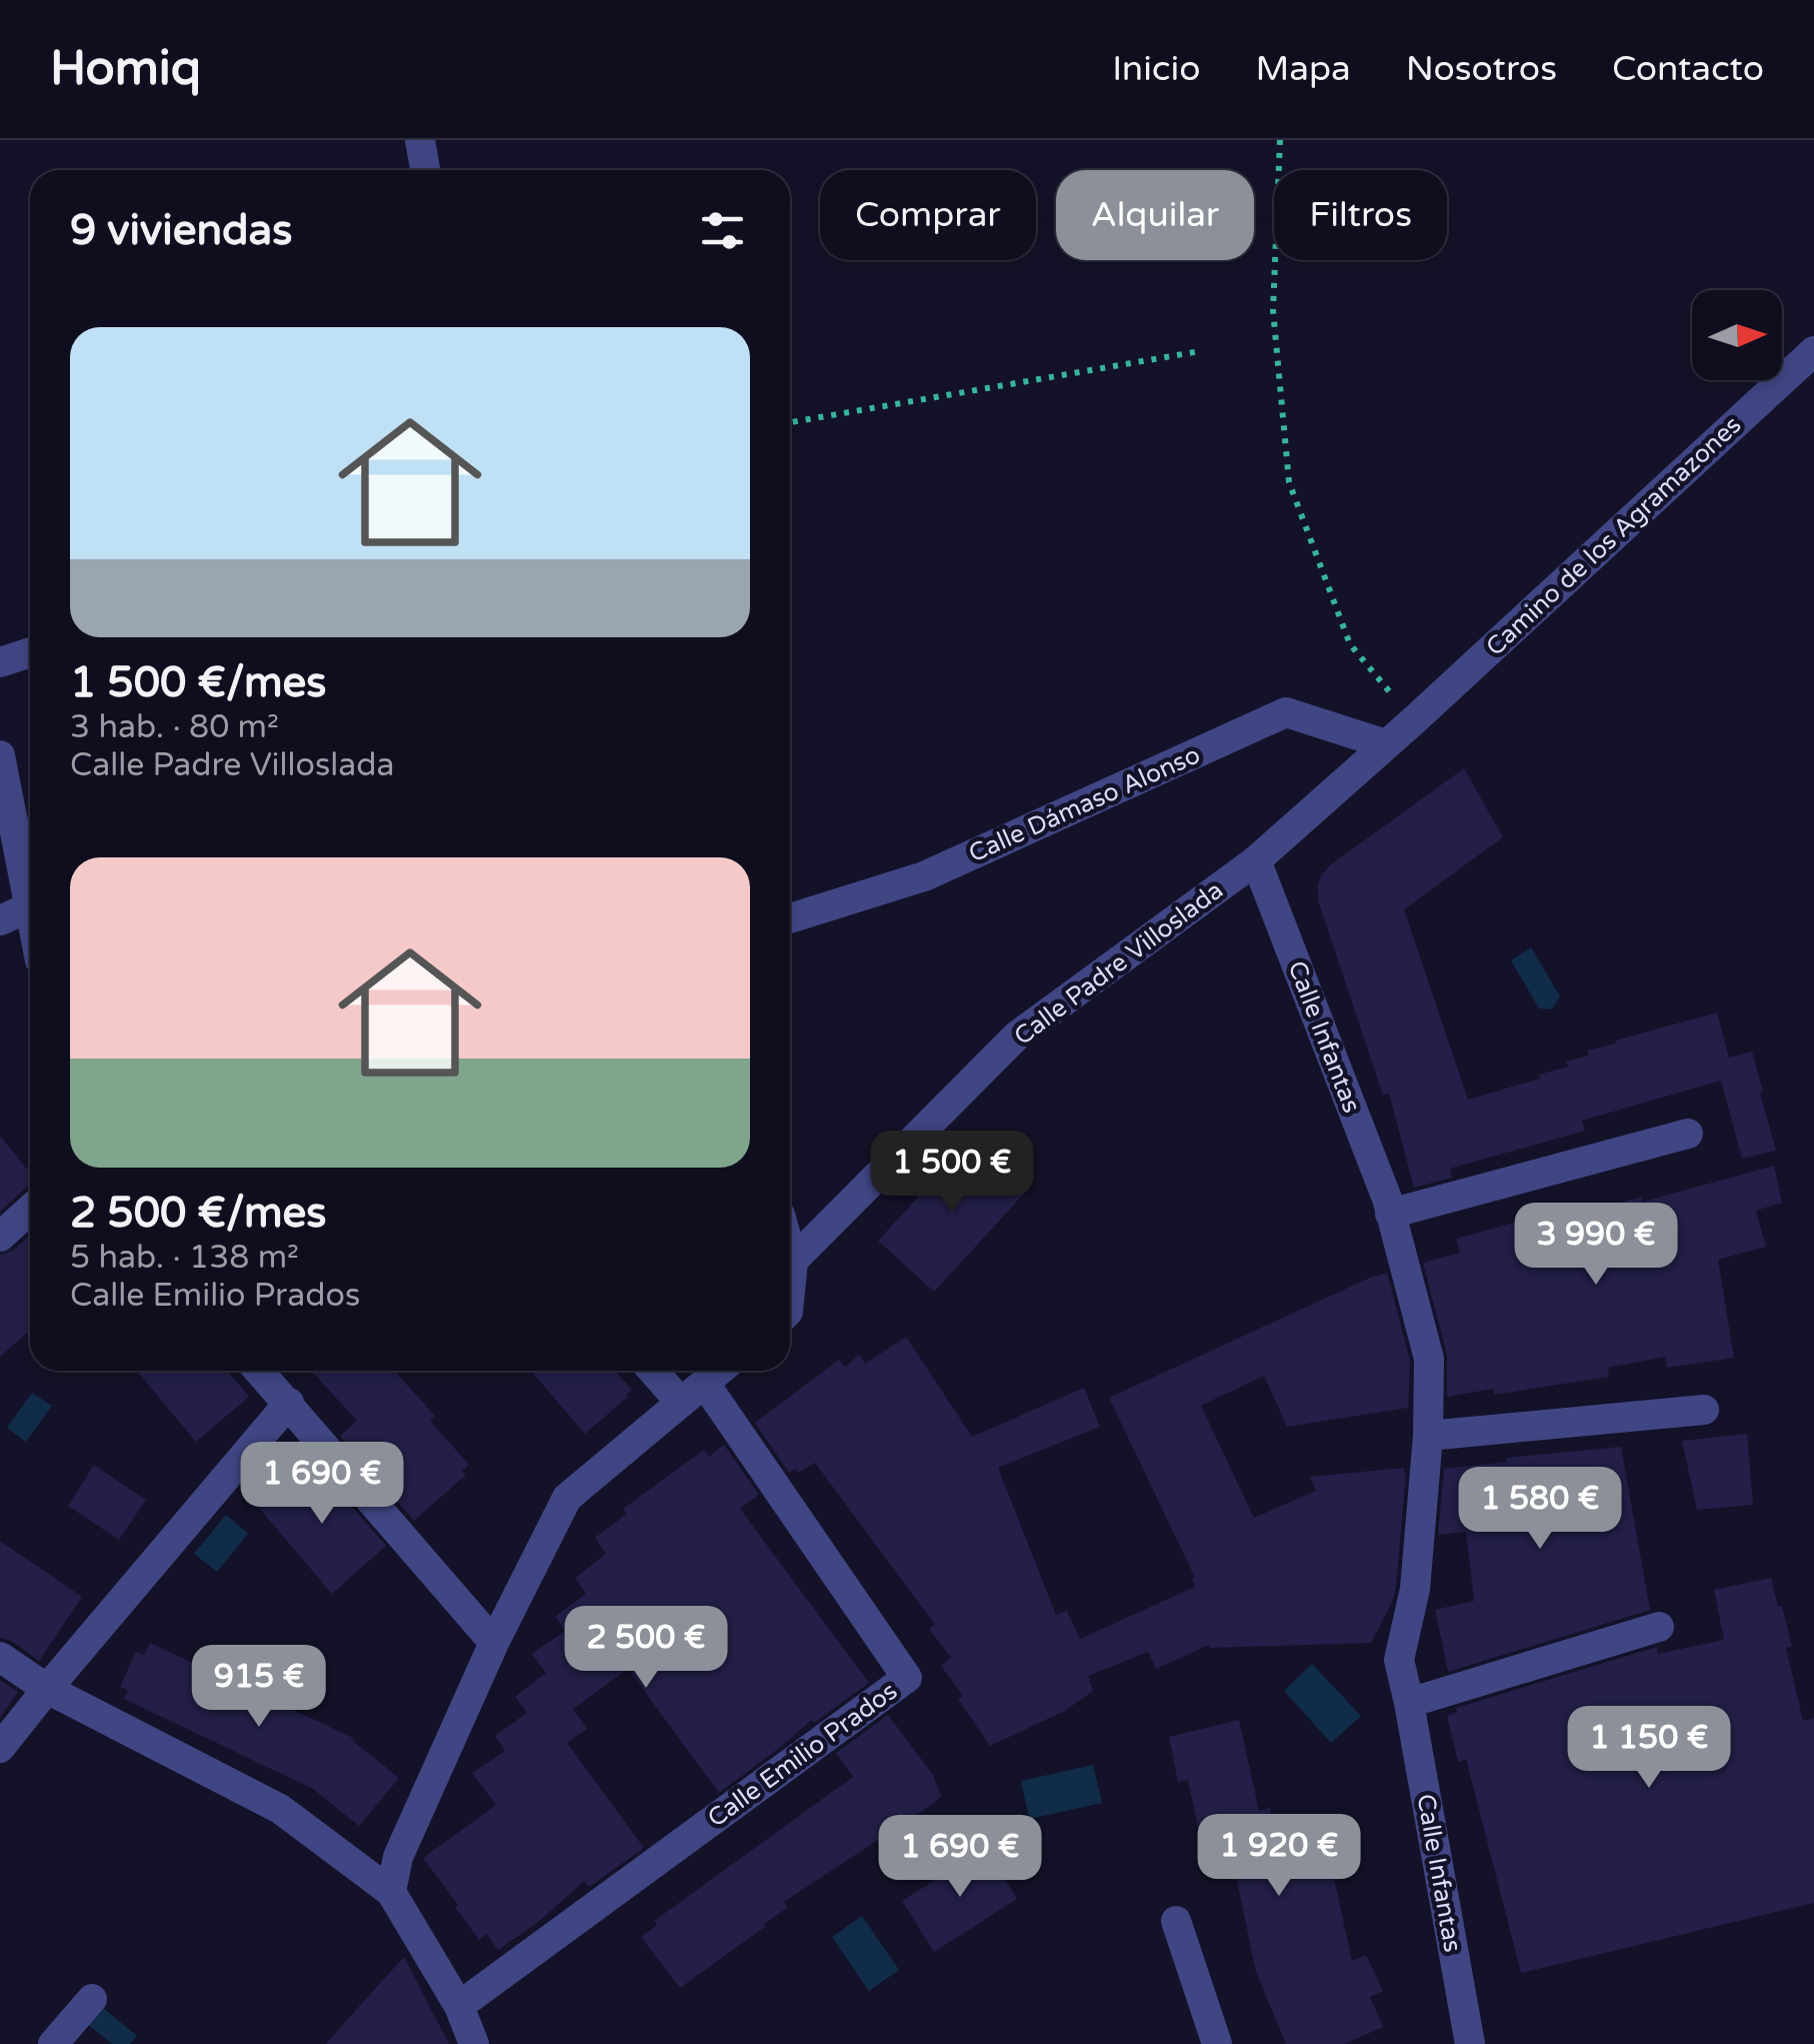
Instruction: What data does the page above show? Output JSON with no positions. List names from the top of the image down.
{
  "streets": {
    "street": [
      "Camino de los Agramazones",
      "Calle Dámaso Alonso",
      "Calle Padre Villoslada",
      "Calle Infantas",
      "Calle Emilio Prados"
    ]
  },
  "crossings": [
    ["Camino de los Agramazones", "Calle Padre Villoslada"],
    ["Calle Dámaso Alonso", "Calle Padre Villoslada"],
    ["Calle Padre Villoslada", "Calle Infantas"]
  ],
  "north": "right",
  "page": {
    "header": "Homiq",
    "nav": [
      "Inicio",
      "Mapa",
      "Nosotros",
      "Contacto"
    ],
    "chip": ["Comprar", "Alquilar", "Filtros"],
    "heading": "9 viviendas",
    "list": [
      {
        "name": "1 500 €/mes",
        "note": "3 hab. · 80 m² · Calle Padre Villoslada"
      },
      {
        "name": "2 500 €/mes",
        "note": "5 hab. · 138 m² · Calle Emilio Prados"
      }
    ],
    "price": [
      "1 500 €",
      "3 990 €",
      "1 690 €",
      "1 580 €",
      "2 500 €",
      "915 €",
      "1 150 €",
      "1 920 €",
      "1 690 €"
    ]
  }
}
